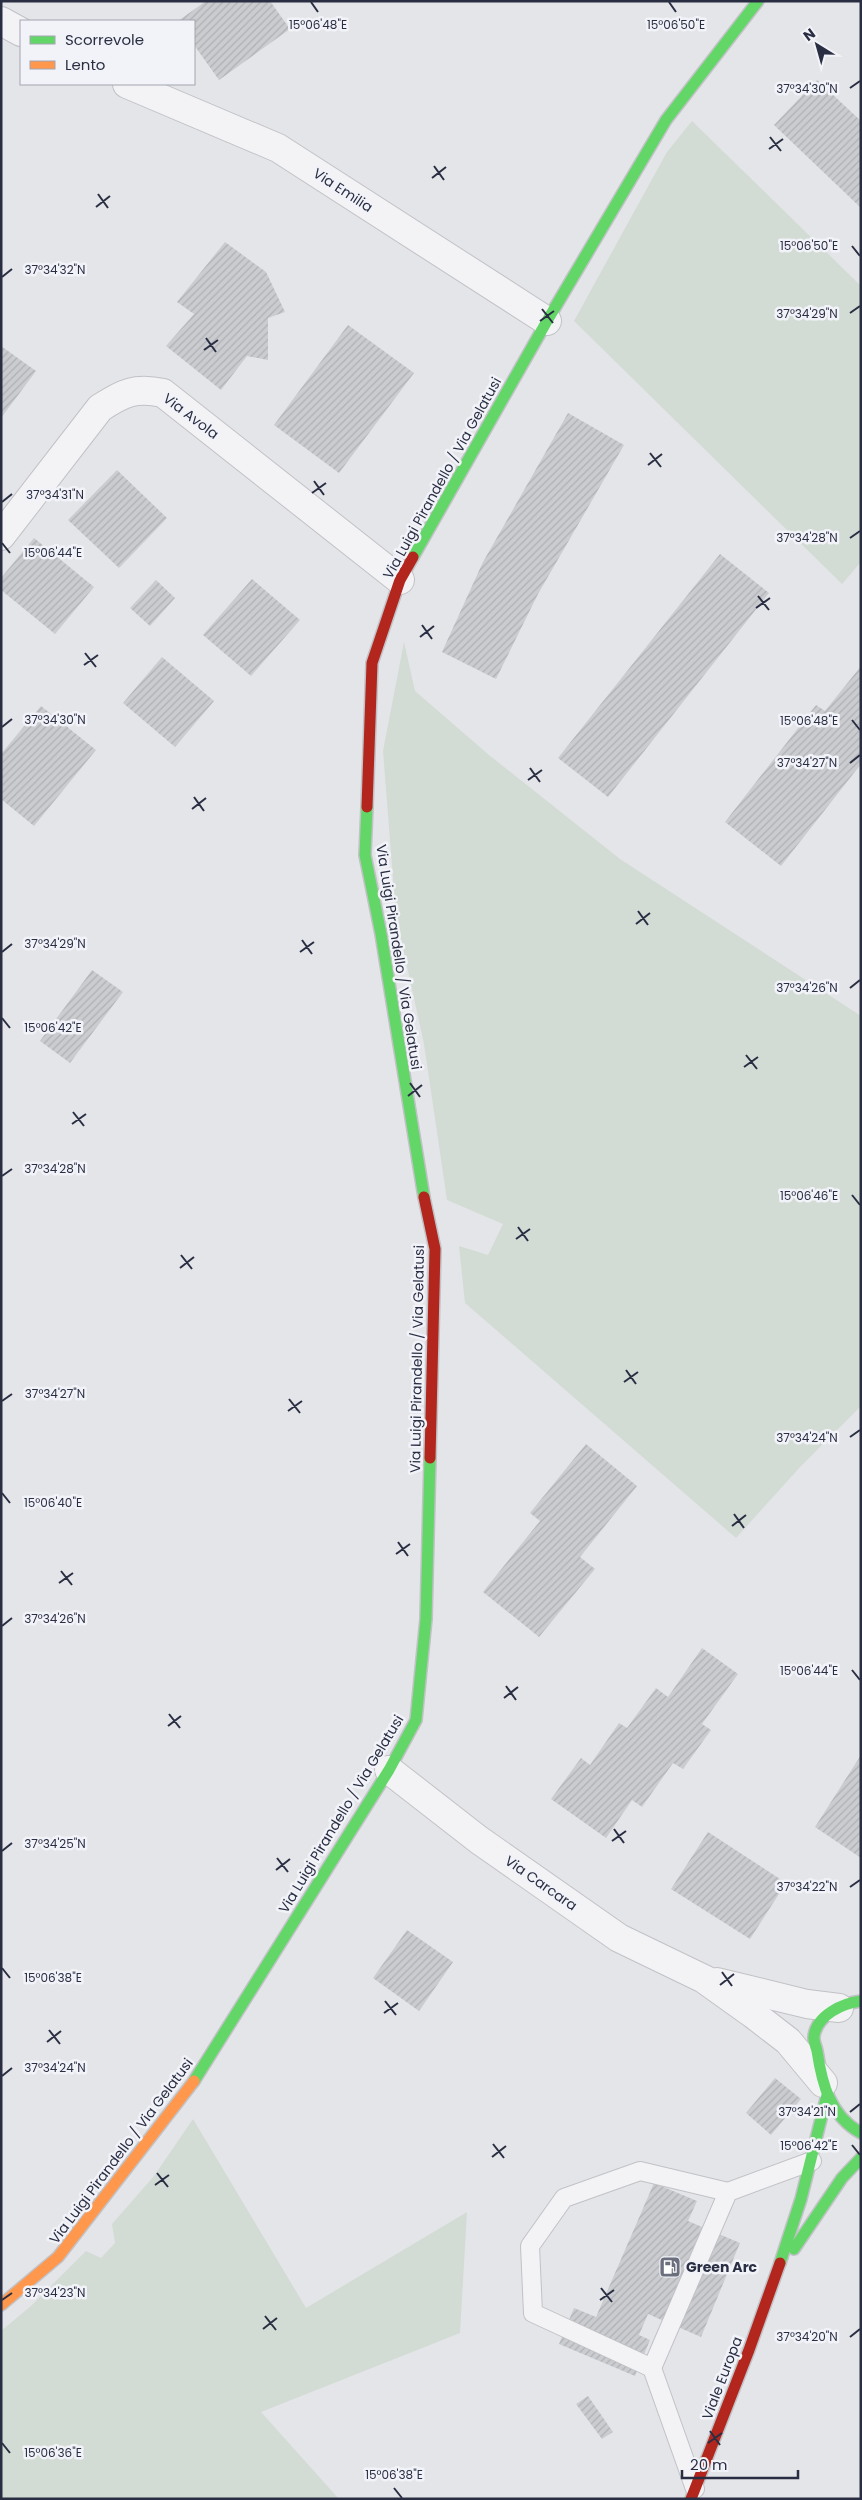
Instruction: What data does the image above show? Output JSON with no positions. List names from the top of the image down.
{
  "streets": {
    "street": [
      "Via Emilia",
      "Via Avola",
      "Via Luigi Pirandello / Via Gelatusi",
      "Via Carcara",
      "Viale Europa"
    ]
  },
  "crossings": [
    ["Via Emilia", "Via Luigi Pirandello / Via Gelatusi"],
    ["Via Avola", "Via Luigi Pirandello / Via Gelatusi"],
    ["Via Luigi Pirandello / Via Gelatusi", "Via Carcara"]
  ],
  "places": {
    "fuel station": ["Green Arc"]
  },
  "legend": ["Scorrevole", "Lento"],
  "scale_bar": "20 m",
  "north": "top left",
  "coordinates": [
    "15°06'48\"E",
    "15°06'50\"E",
    "37°34'30\"N",
    "37°34'32\"N",
    "37°34'29\"N",
    "37°34'31\"N",
    "37°34'28\"N",
    "15°06'44\"E",
    "37°34'27\"N",
    "37°34'26\"N",
    "15°06'42\"E",
    "15°06'46\"E",
    "37°34'24\"N",
    "15°06'40\"E",
    "37°34'25\"N",
    "37°34'22\"N",
    "15°06'38\"E",
    "37°34'21\"N",
    "37°34'23\"N",
    "37°34'20\"N",
    "15°06'36\"E"
  ]
}
